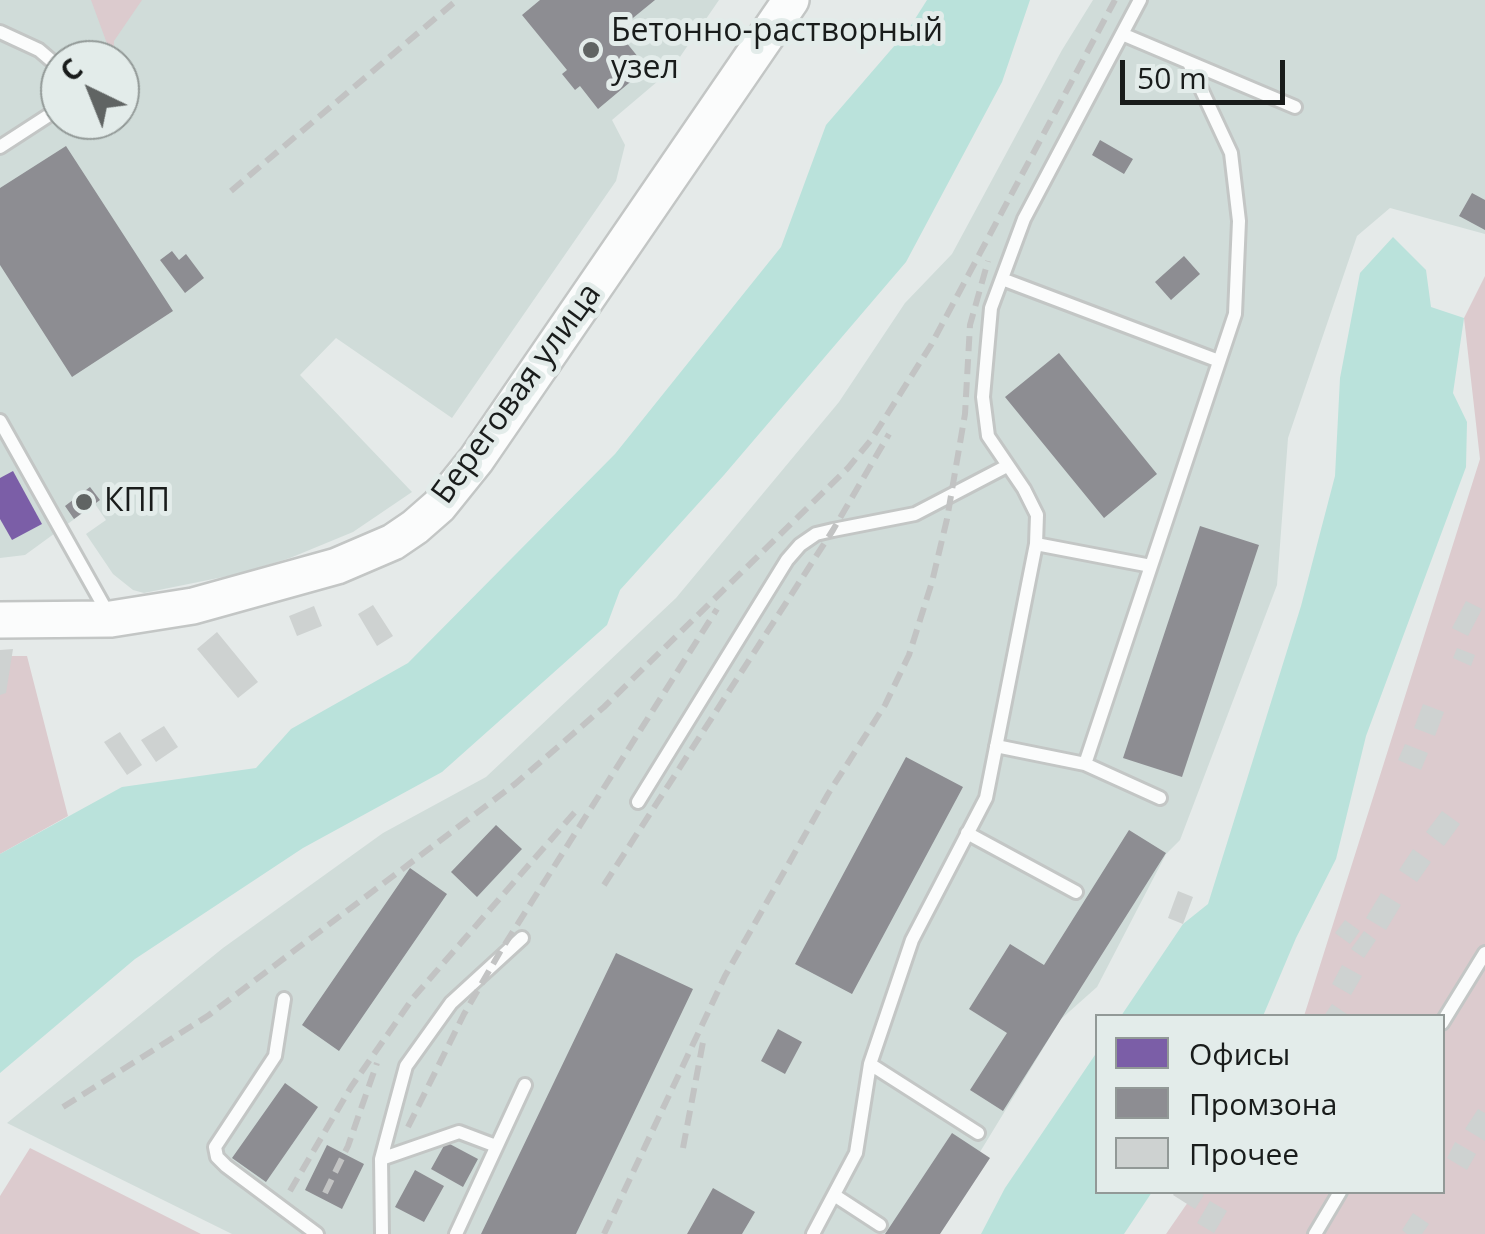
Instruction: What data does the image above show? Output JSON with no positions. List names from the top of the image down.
{
  "streets": {
    "street": ["Береговая улица"]
  },
  "places": ["Бетонно-растворный узел", "КПП"],
  "legend": ["Офисы", "Промзона", "Прочее"],
  "scale_bar": "50 m",
  "north": "top left"
}
